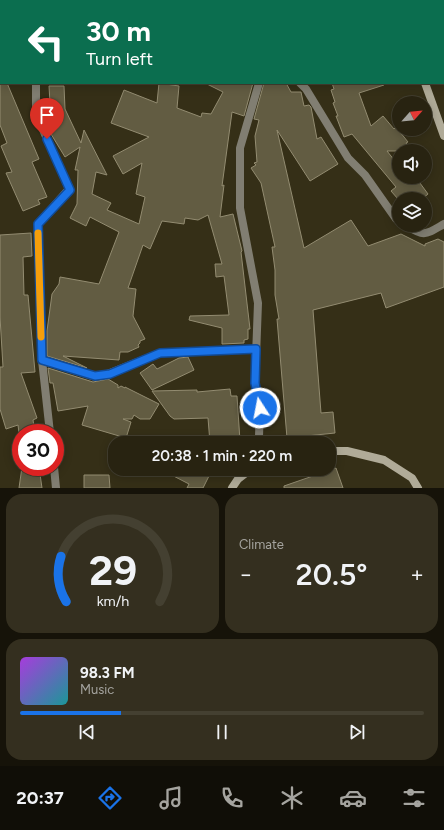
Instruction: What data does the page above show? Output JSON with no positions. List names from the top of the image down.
{
  "north": "top right",
  "page": {
    "turn": ["30 m", "Turn left"],
    "limit": "30",
    "trip": "20:38 · 1 min · 220 m",
    "tile": "Climate",
    "heat": ["−", "20.5°", "+"],
    "song": ["98.3 FM", "Music"],
    "tabs": "20:37",
    "gauge": ["29", "km/h"]
  }
}
